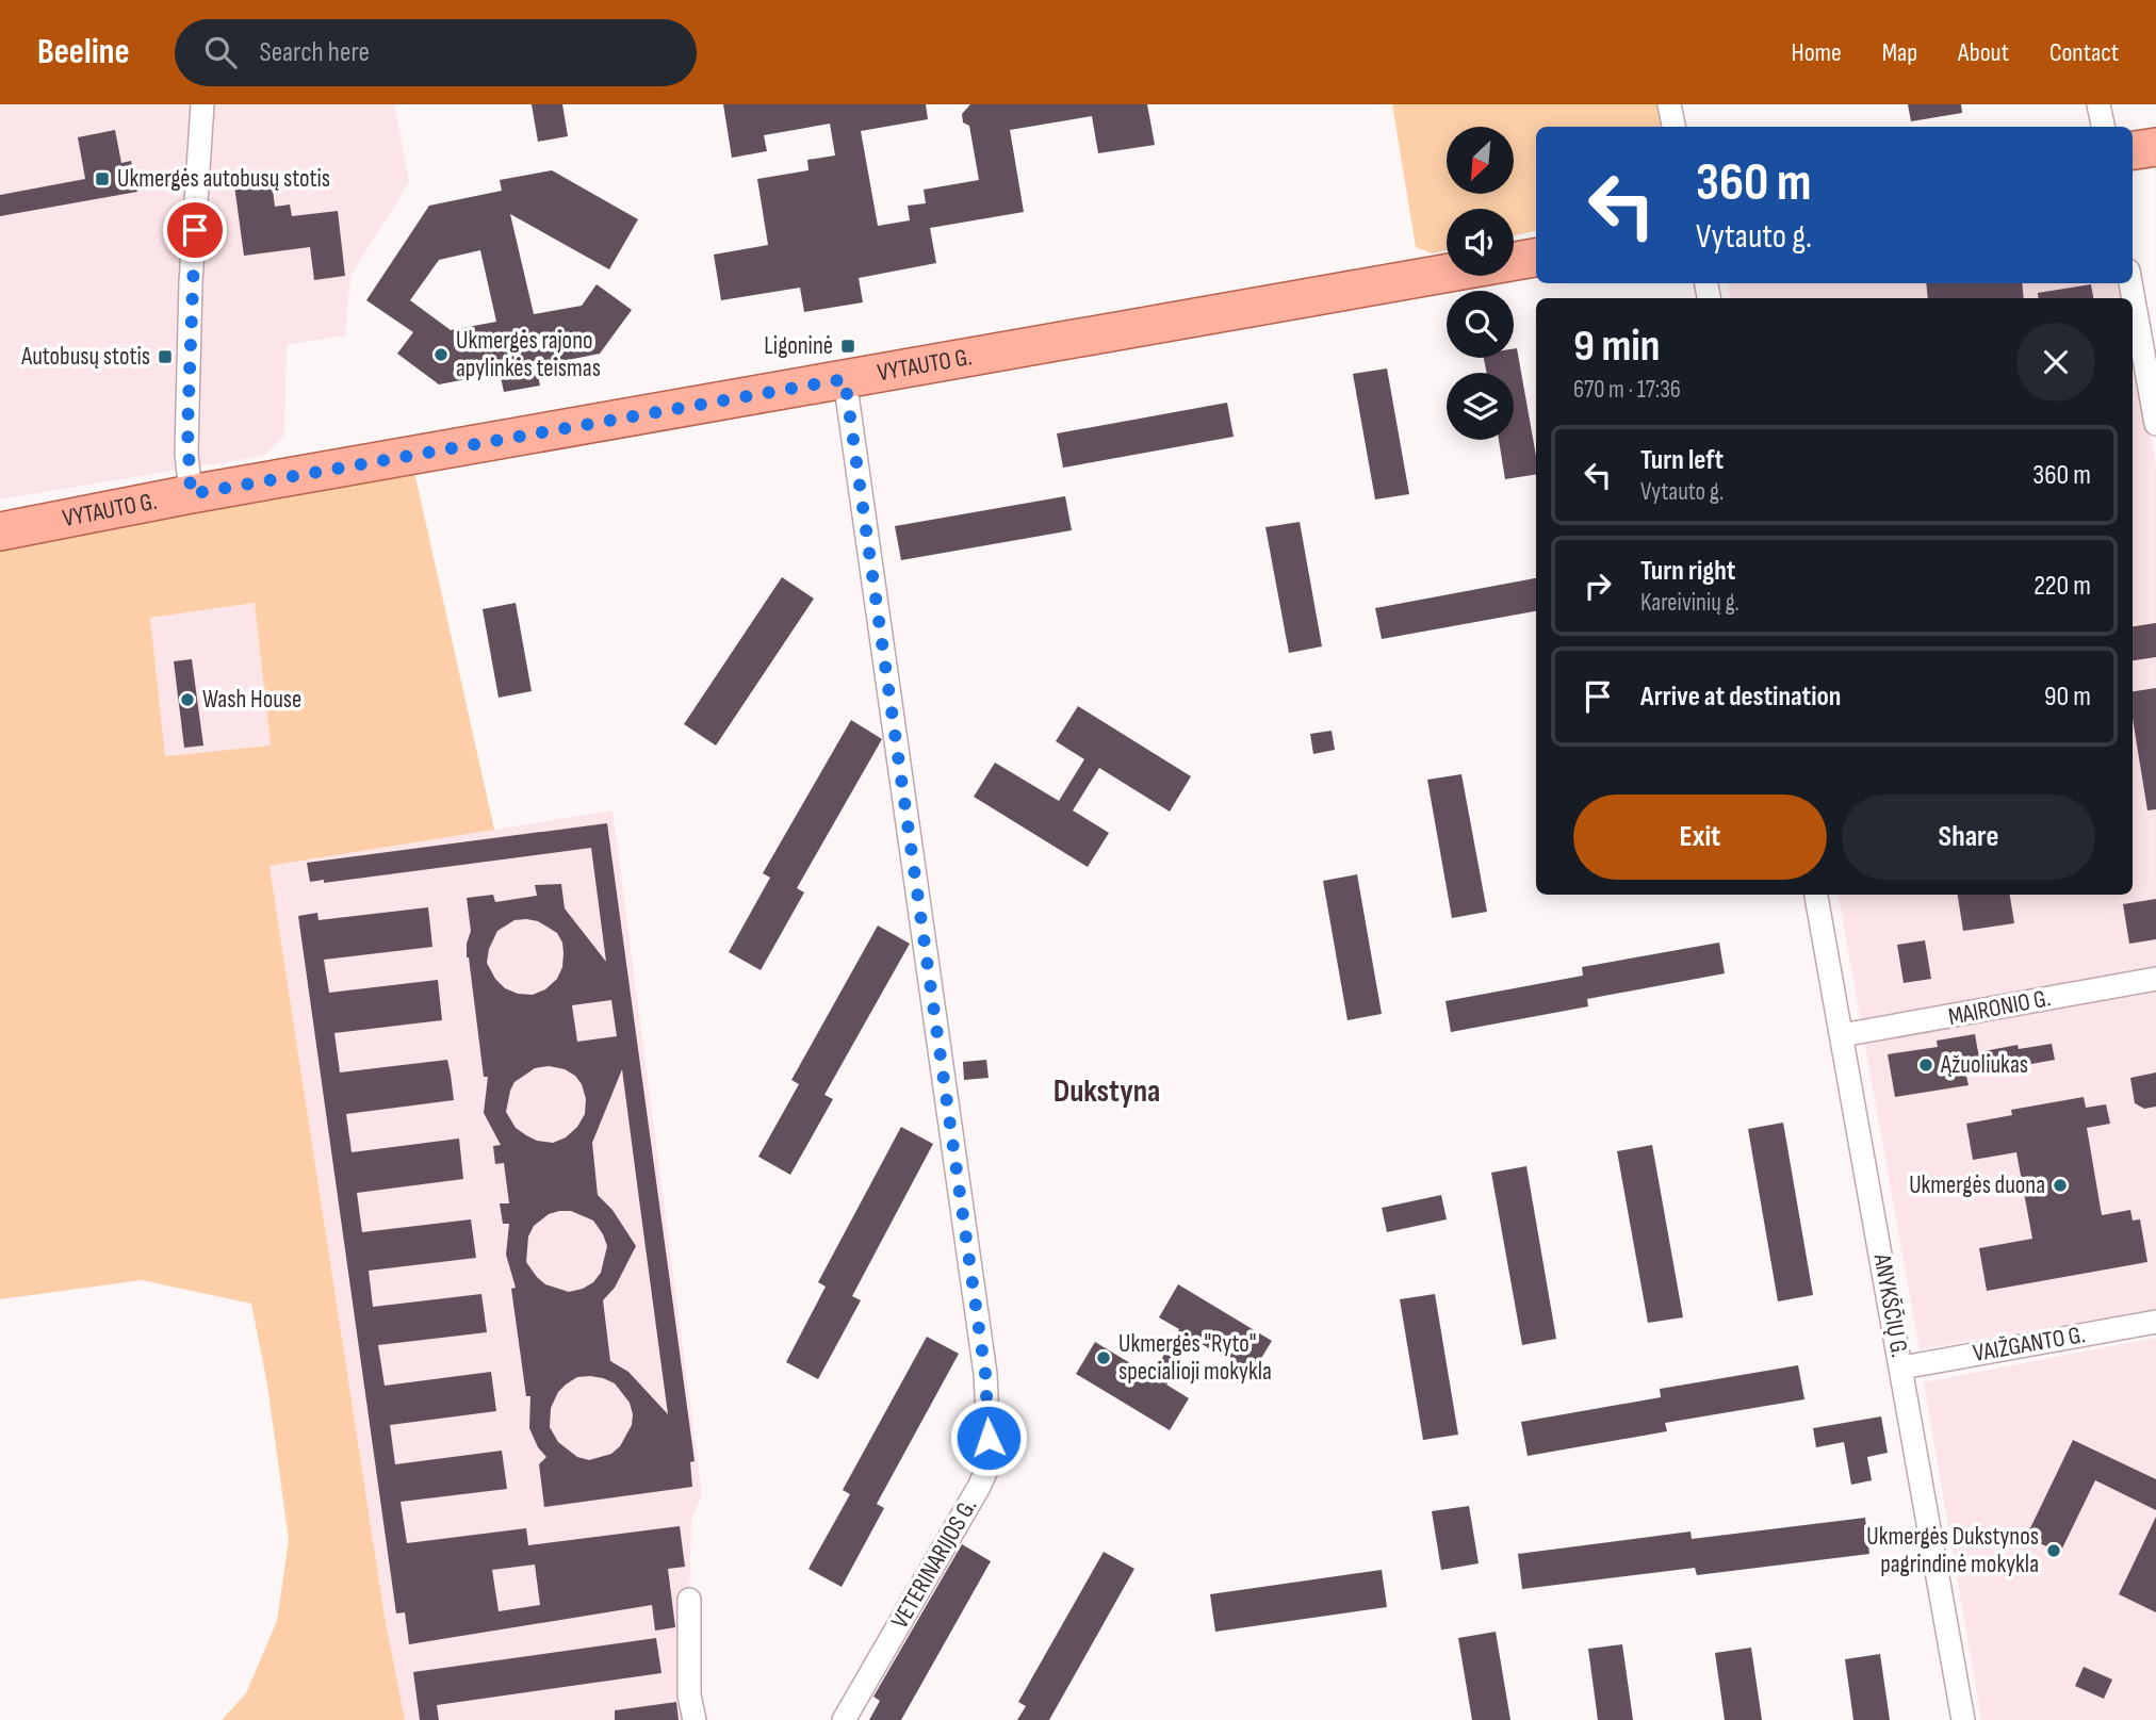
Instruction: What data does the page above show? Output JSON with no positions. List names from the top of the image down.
{
  "streets": {
    "main road": ["VYTAUTO G."],
    "street": [
      "MAIRONIO G.",
      "ANYKŠČIŲ G.",
      "VAIŽGANTO G.",
      "VETERINARIJOS G."
    ]
  },
  "crossings": [
    ["VYTAUTO G.", "VETERINARIJOS G."],
    ["MAIRONIO G.", "ANYKŠČIŲ G."],
    ["ANYKŠČIŲ G.", "VAIŽGANTO G."]
  ],
  "districts": ["Dukstyna"],
  "places": {
    "transit": ["Ukmergės autobusų stotis", "Ligoninė", "Autobusų stotis"],
    "other": [
      "Ukmergės rajono apylinkės teismas",
      "Wash House",
      "Ąžuoliukas",
      "Ukmergės duona",
      "Ukmergės \"Ryto\" specialioji mokykla",
      "Ukmergės Dukstynos pagrindinė mokykla"
    ]
  },
  "north": "bottom left",
  "page": {
    "header": "Beeline",
    "search": "Search here",
    "nav": [
      "Home",
      "Map",
      "About",
      "Contact"
    ],
    "turn": ["360 m", "Vytauto g."],
    "heading": ["9 min", "670 m · 17:36"],
    "list": [
      {
        "name": "Turn left",
        "note": "Vytauto g.",
        "value": "360 m"
      },
      {
        "name": "Turn right",
        "note": "Kareivinių g.",
        "value": "220 m"
      },
      {
        "name": "Arrive at destination",
        "value": "90 m"
      }
    ],
    "buttons": ["Exit", "Share"]
  }
}
